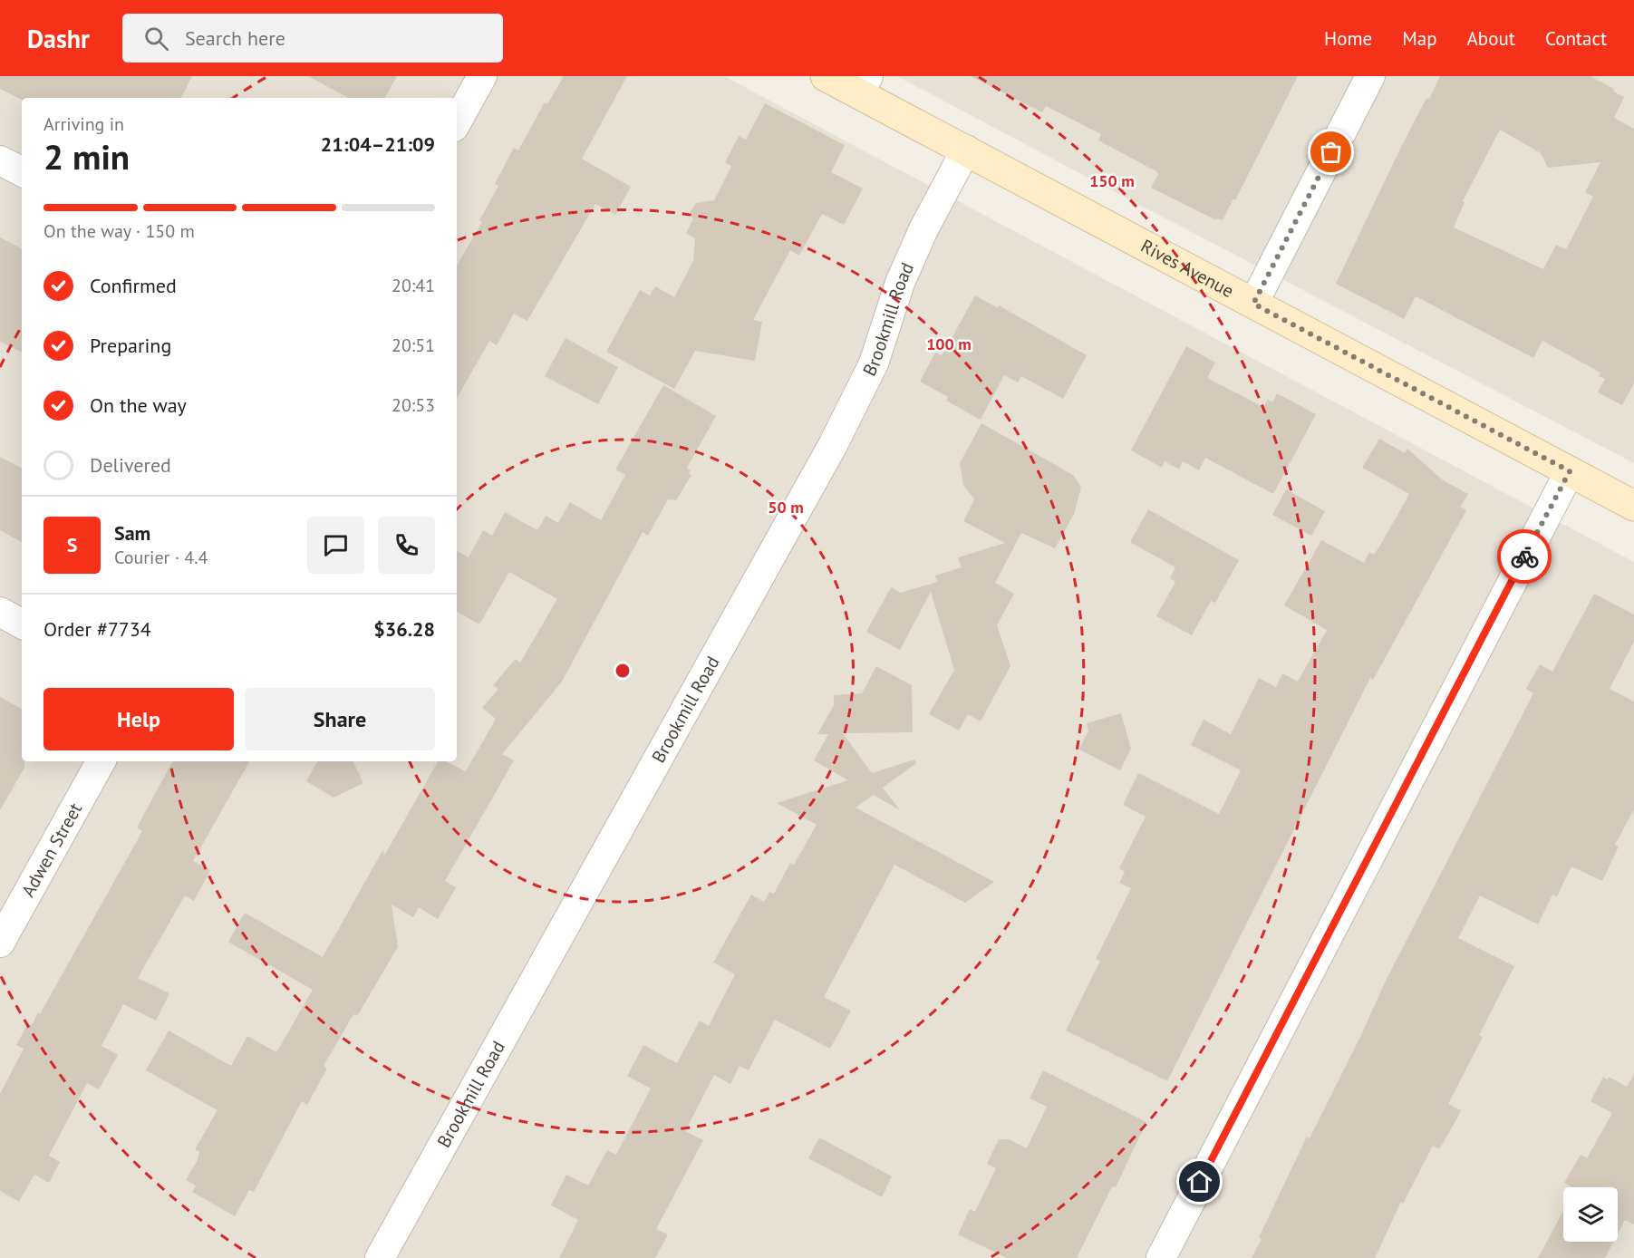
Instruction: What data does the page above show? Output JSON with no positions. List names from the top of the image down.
{
  "streets": {
    "street": ["Rives Avenue", "Brookmill Road", "Adwen Street"]
  },
  "crossings": [
    ["Rives Avenue", "Brookmill Road"]
  ],
  "page": {
    "header": "Dashr",
    "search": "Search here",
    "nav": [
      "Home",
      "Map",
      "About",
      "Contact"
    ],
    "heading": ["2 min", "Arriving in", "21:04–21:09"],
    "panel": [
      "Sam",
      "Courier · 4.4",
      "Order #7734",
      "$36.28"
    ],
    "bar": "On the way · 150 m",
    "list": [
      ["Confirmed", "20:41"],
      ["Preparing", "20:51"],
      ["On the way", "20:53"],
      "Delivered"
    ],
    "round": "S",
    "buttons": ["Help", "Share"]
  },
  "rings": ["150 m", "100 m", "50 m"]
}
